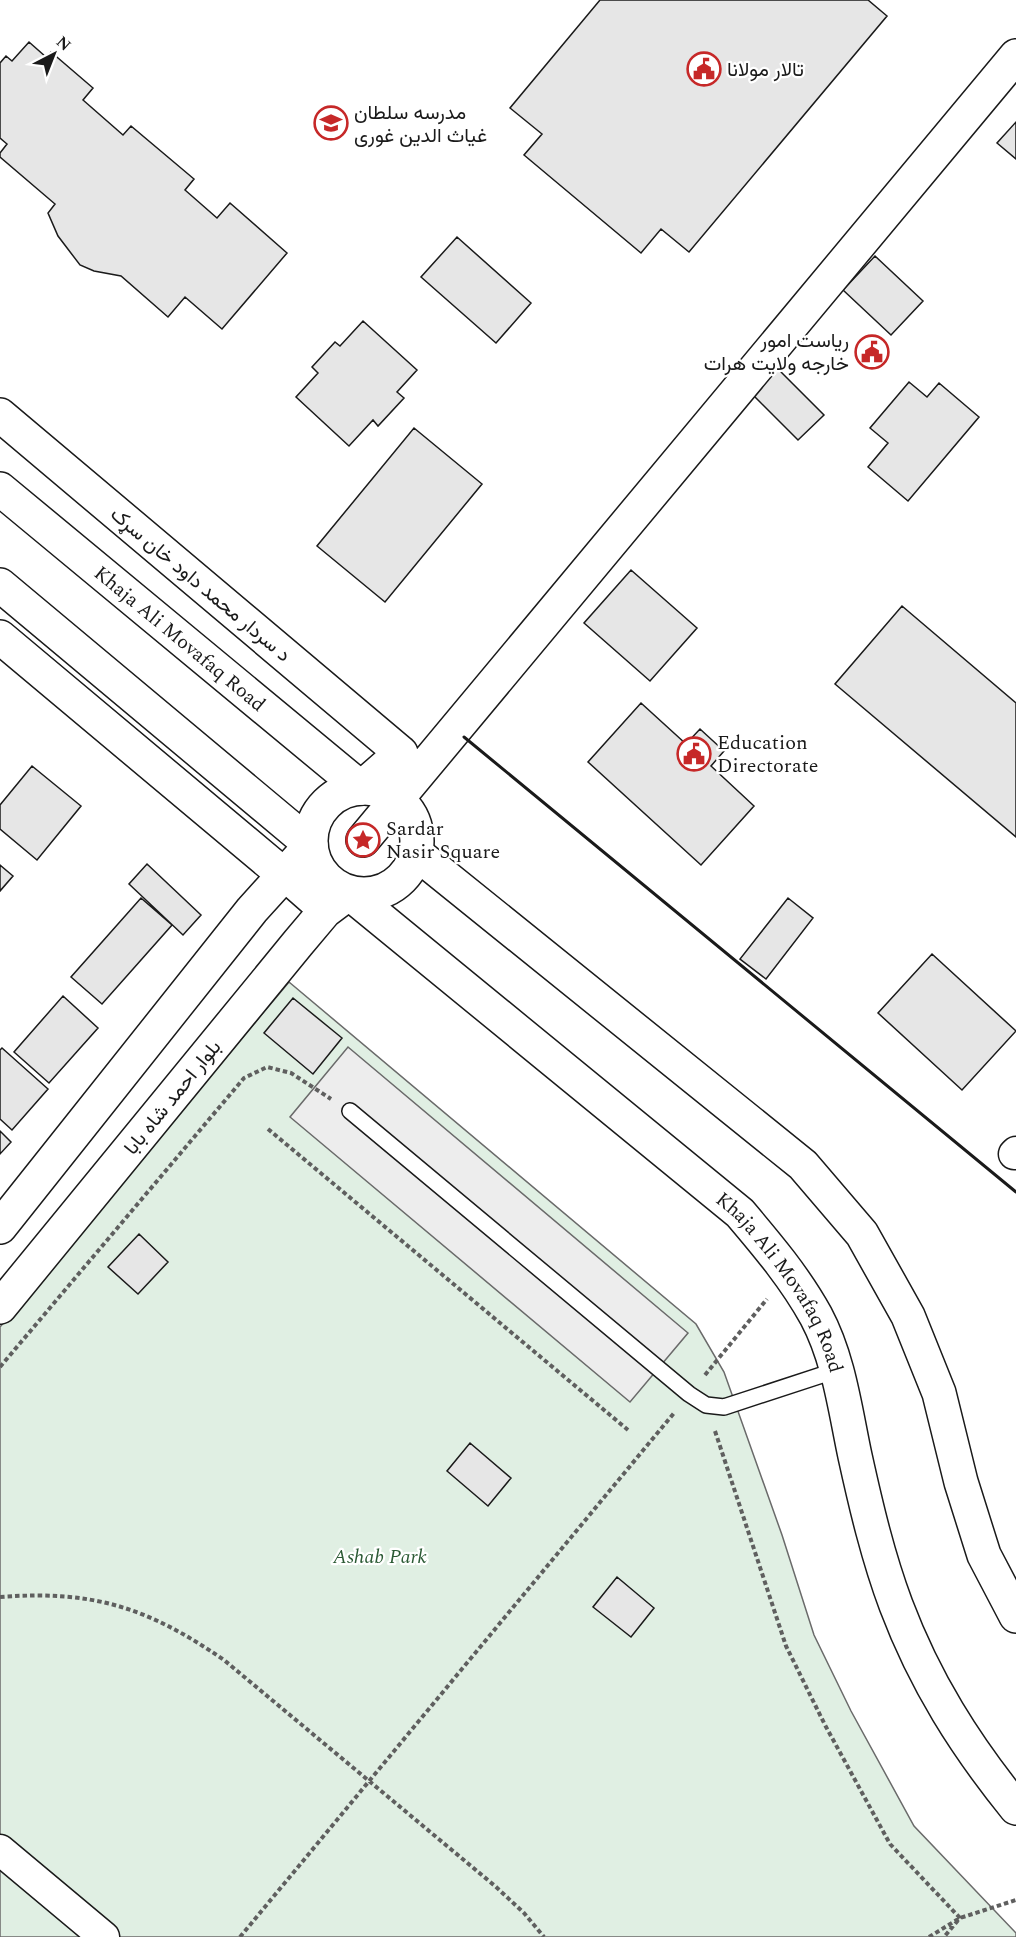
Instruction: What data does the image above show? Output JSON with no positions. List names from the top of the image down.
{
  "streets": {
    "main road": ["د سردار محمد داود خان سړک", "Khaja Ali Movafaq Road", "بلوار احمد شاه بابا"]
  },
  "crossings": [
    ["Khaja Ali Movafaq Road", "بلوار احمد شاه بابا"]
  ],
  "parks": ["Ashab Park"],
  "places": {
    "public building": ["تالار مولانا", "ریاست امور خارجه ولایت هرات", "Education Directorate"],
    "school or university": ["مدرسه سلطان غیاث الدین غوری"],
    "place": ["Sardar Nasir Square"]
  },
  "north": "top right"
}
